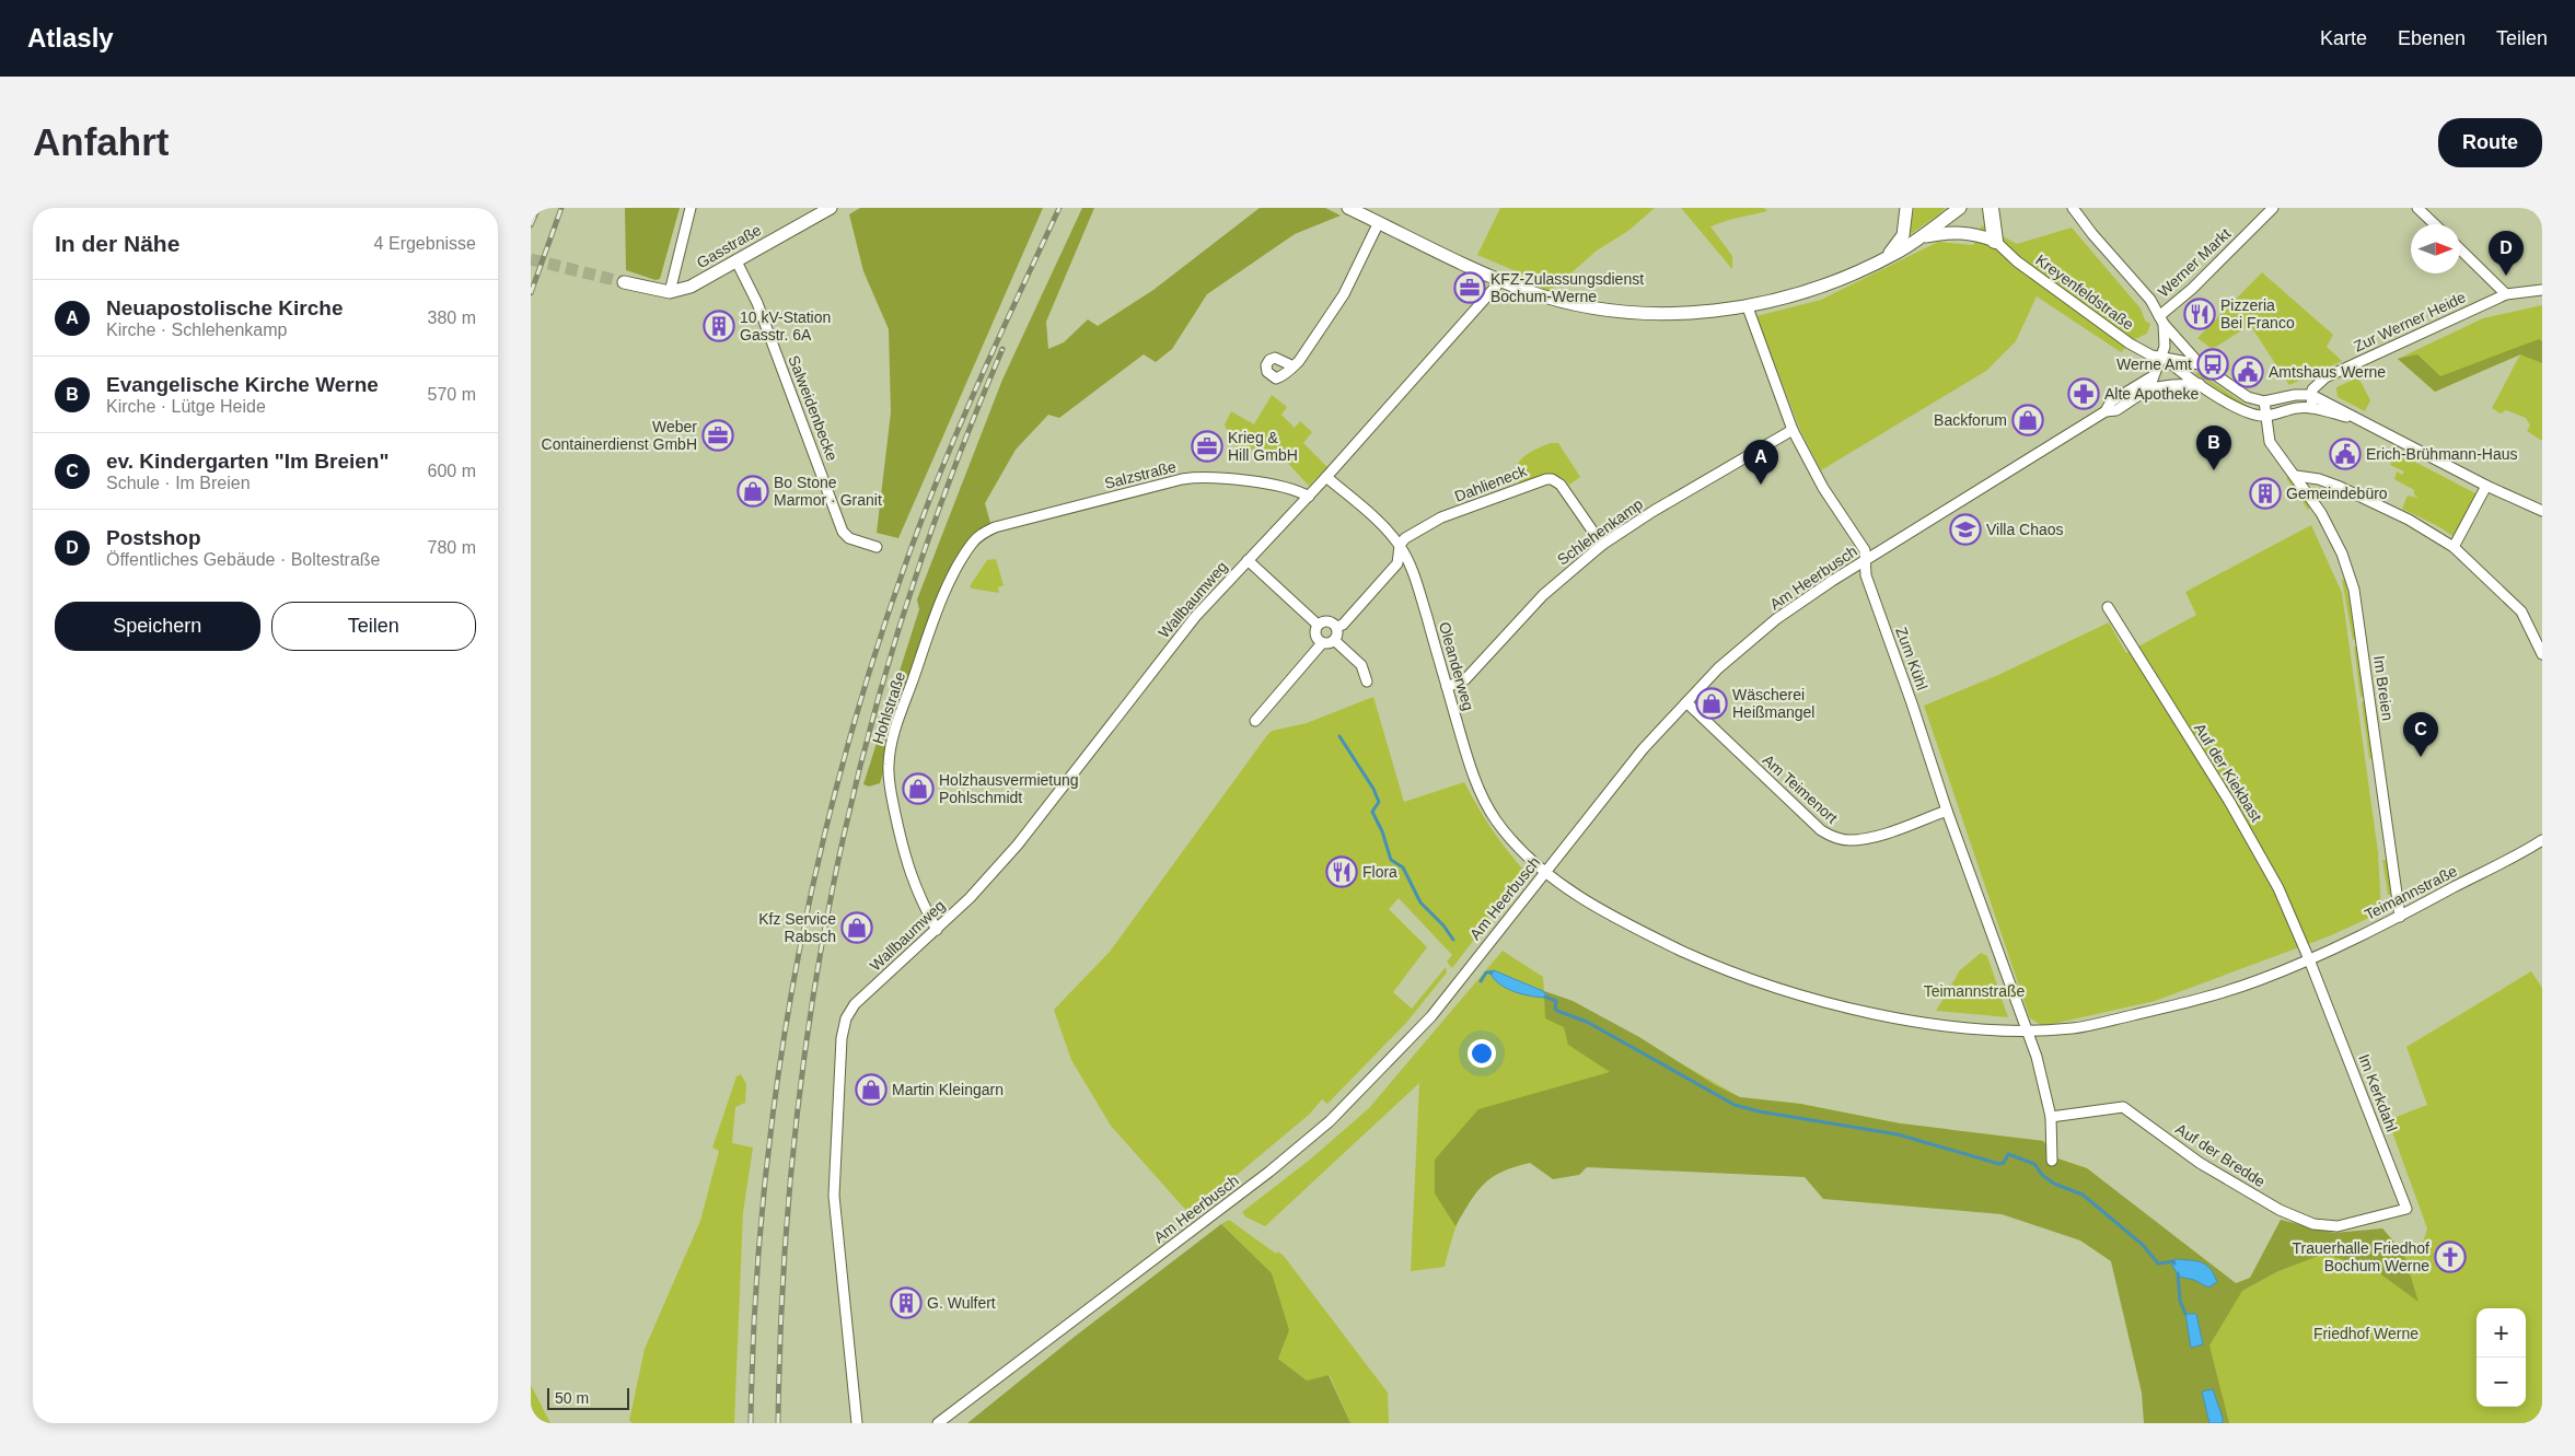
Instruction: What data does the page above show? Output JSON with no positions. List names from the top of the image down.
{
  "streets": {
    "street": [
      "Gasstraße",
      "Werner Markt",
      "Kreyenfeldstraße",
      "Zur Werner Heide",
      "Salweidenbecke",
      "Salzstraße",
      "Dahlieneck",
      "Schlehenkamp",
      "Am Heerbusch",
      "Wallbaumweg",
      "Zum Kühl",
      "Oleanderweg",
      "Im Breien",
      "Hohlstraße",
      "Auf der Kiekbast",
      "Am Teimenort",
      "Teimannstraße",
      "Im Kerkdahl",
      "Auf der Bredde"
    ]
  },
  "crossings": [
    ["Gasstraße", "Salweidenbecke"],
    ["Werner Markt", "Kreyenfeldstraße"],
    ["Kreyenfeldstraße", "Zur Werner Heide"],
    ["Kreyenfeldstraße", "Im Breien"],
    ["Salzstraße", "Wallbaumweg"],
    ["Salzstraße", "Hohlstraße"],
    ["Dahlieneck", "Schlehenkamp"],
    ["Dahlieneck", "Oleanderweg"],
    ["Schlehenkamp", "Zum Kühl"],
    ["Schlehenkamp", "Oleanderweg"],
    ["Am Heerbusch", "Zum Kühl"],
    ["Am Heerbusch", "Oleanderweg"],
    ["Am Heerbusch", "Am Teimenort"],
    ["Am Heerbusch", "Teimannstraße"],
    ["Wallbaumweg", "Oleanderweg"],
    ["Wallbaumweg", "Hohlstraße"],
    ["Zum Kühl", "Am Teimenort"],
    ["Zum Kühl", "Teimannstraße"],
    ["Zum Kühl", "Auf der Bredde"],
    ["Oleanderweg", "Teimannstraße"],
    ["Im Breien", "Teimannstraße"],
    ["Auf der Kiekbast", "Teimannstraße"],
    ["Auf der Kiekbast", "Im Kerkdahl"],
    ["Teimannstraße", "Im Kerkdahl"],
    ["Im Kerkdahl", "Auf der Bredde"]
  ],
  "parks": ["Teimannstraße", "Friedhof Werne"],
  "places": {
    "office": ["KFZ-Zulassungsdienst Bochum-Werne", "Weber Containerdienst GmbH", "Krieg & Hill GmbH"],
    "restaurant": ["Pizzeria Bei Franco", "Flora"],
    "building": ["10 kV-Station Gasstr. 6A", "Gemeindebüro", "G. Wulfert"],
    "bus stop": ["Werne Amt"],
    "public building": ["Amtshaus Werne", "Erich-Brühmann-Haus"],
    "pharmacy": ["Alte Apotheke"],
    "shop": [
      "Backforum",
      "Bo Stone Marmor · Granit",
      "Wäscherei Heißmangel",
      "Holzhausvermietung Pohlschmidt",
      "Kfz Service Rabsch",
      "Martin Kleingarn"
    ],
    "school or university": ["Villa Chaos"],
    "church": ["Trauerhalle Friedhof Bochum Werne"]
  },
  "scale_bar": "50 m",
  "north": "right",
  "page": {
    "header": "Atlasly",
    "nav": ["Karte", "Ebenen", "Teilen"],
    "buttons": [
      "Route",
      ["Speichern", "Teilen"]
    ],
    "title": "Anfahrt",
    "heading": ["In der Nähe", "4 Ergebnisse"],
    "pins": [
      "D",
      "B",
      "A",
      "C"
    ],
    "list": [
      {
        "mark": "A",
        "name": "Neuapostolische Kirche",
        "note": "Kirche · Schlehenkamp",
        "value": "380 m"
      },
      {
        "mark": "B",
        "name": "Evangelische Kirche Werne",
        "note": "Kirche · Lütge Heide",
        "value": "570 m"
      },
      {
        "mark": "C",
        "name": "ev. Kindergarten \"Im Breien\"",
        "note": "Schule · Im Breien",
        "value": "600 m"
      },
      {
        "mark": "D",
        "name": "Postshop",
        "note": "Öffentliches Gebäude · Boltestraße",
        "value": "780 m"
      }
    ],
    "map_buttons": ["+", "−"],
    "scale": "50 m"
  }
}
